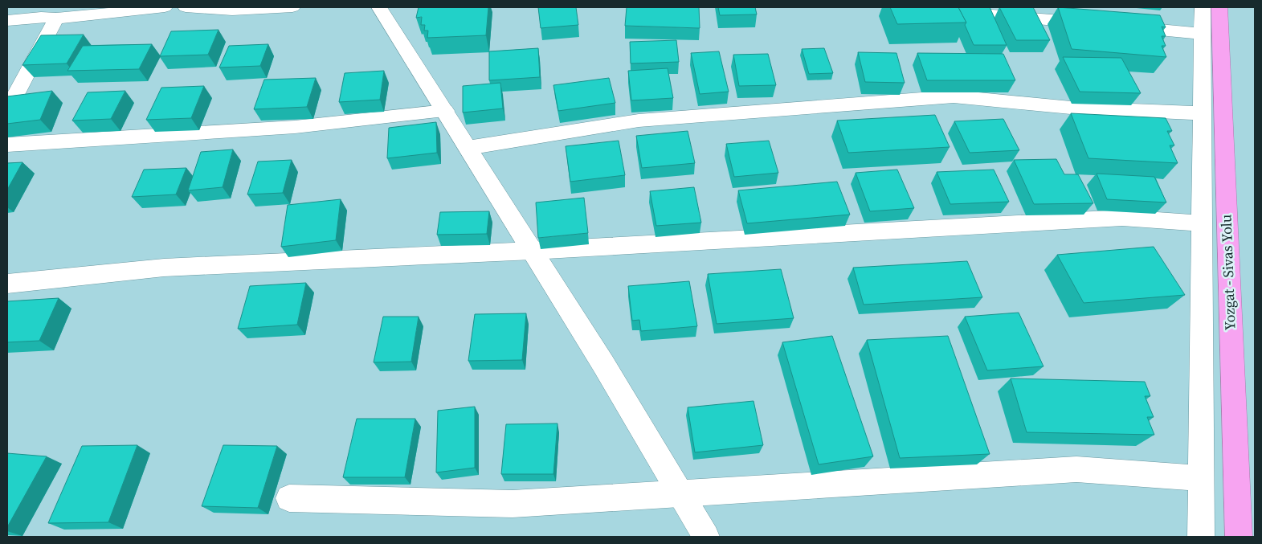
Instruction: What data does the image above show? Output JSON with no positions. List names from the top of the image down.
{
  "streets": {
    "highway": ["Yozgat - Sivas Yolu"]
  }
}
